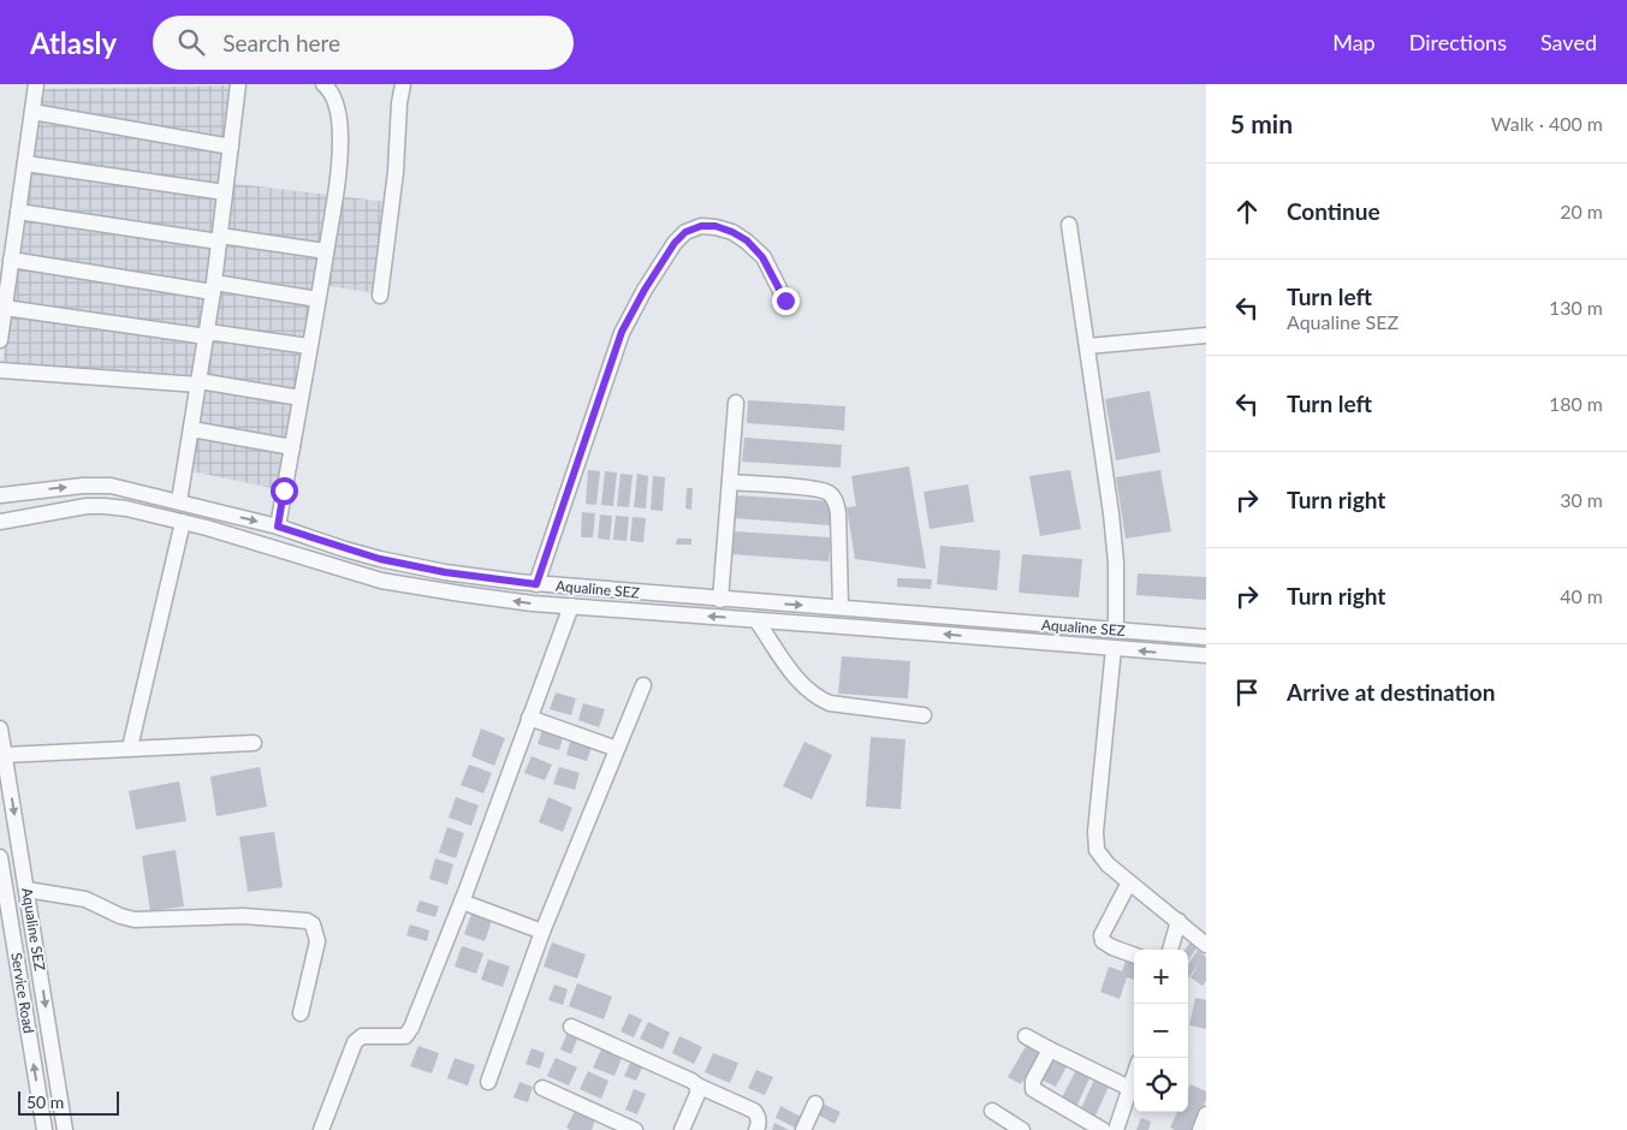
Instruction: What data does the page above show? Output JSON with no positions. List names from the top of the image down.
{
  "streets": {
    "street": ["Aqualine SEZ", "Service Road"]
  },
  "one_way": ["Service Road"],
  "scale_bar": "50 m",
  "page": {
    "header": "Atlasly",
    "search": "Search here",
    "nav": ["Map", "Directions", "Saved"],
    "heading": ["5 min", "Walk · 400 m"],
    "list": [
      ["Continue", "20 m"],
      ["Turn left", "Aqualine SEZ", "130 m"],
      ["Turn left", "180 m"],
      ["Turn right", "30 m"],
      ["Turn right", "40 m"],
      "Arrive at destination"
    ],
    "map_buttons": ["+", "−"],
    "scale": "50 m"
  }
}
